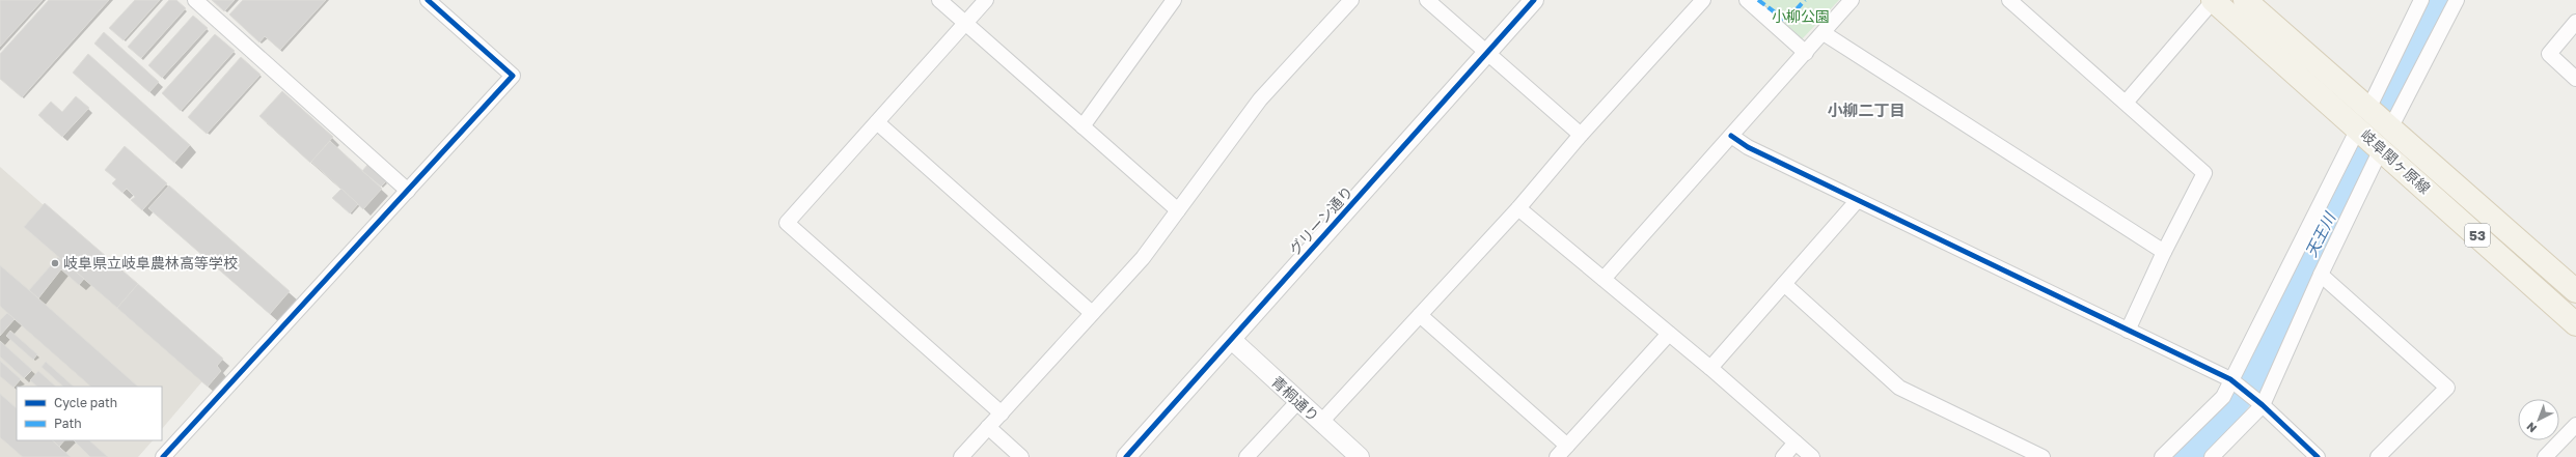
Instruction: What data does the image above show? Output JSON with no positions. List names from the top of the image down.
{
  "streets": {
    "main road": ["岐阜関ヶ原線", "53"],
    "street": ["グリーン通り", "青桐通り"]
  },
  "crossings": [
    ["グリーン通り", "青桐通り"]
  ],
  "districts": ["小柳二丁目"],
  "water": ["天王川"],
  "parks": ["小柳公園"],
  "places": ["岐阜県立岐阜農林高等学校"],
  "legend": ["Cycle path", "Path"],
  "north": "bottom left"
}
